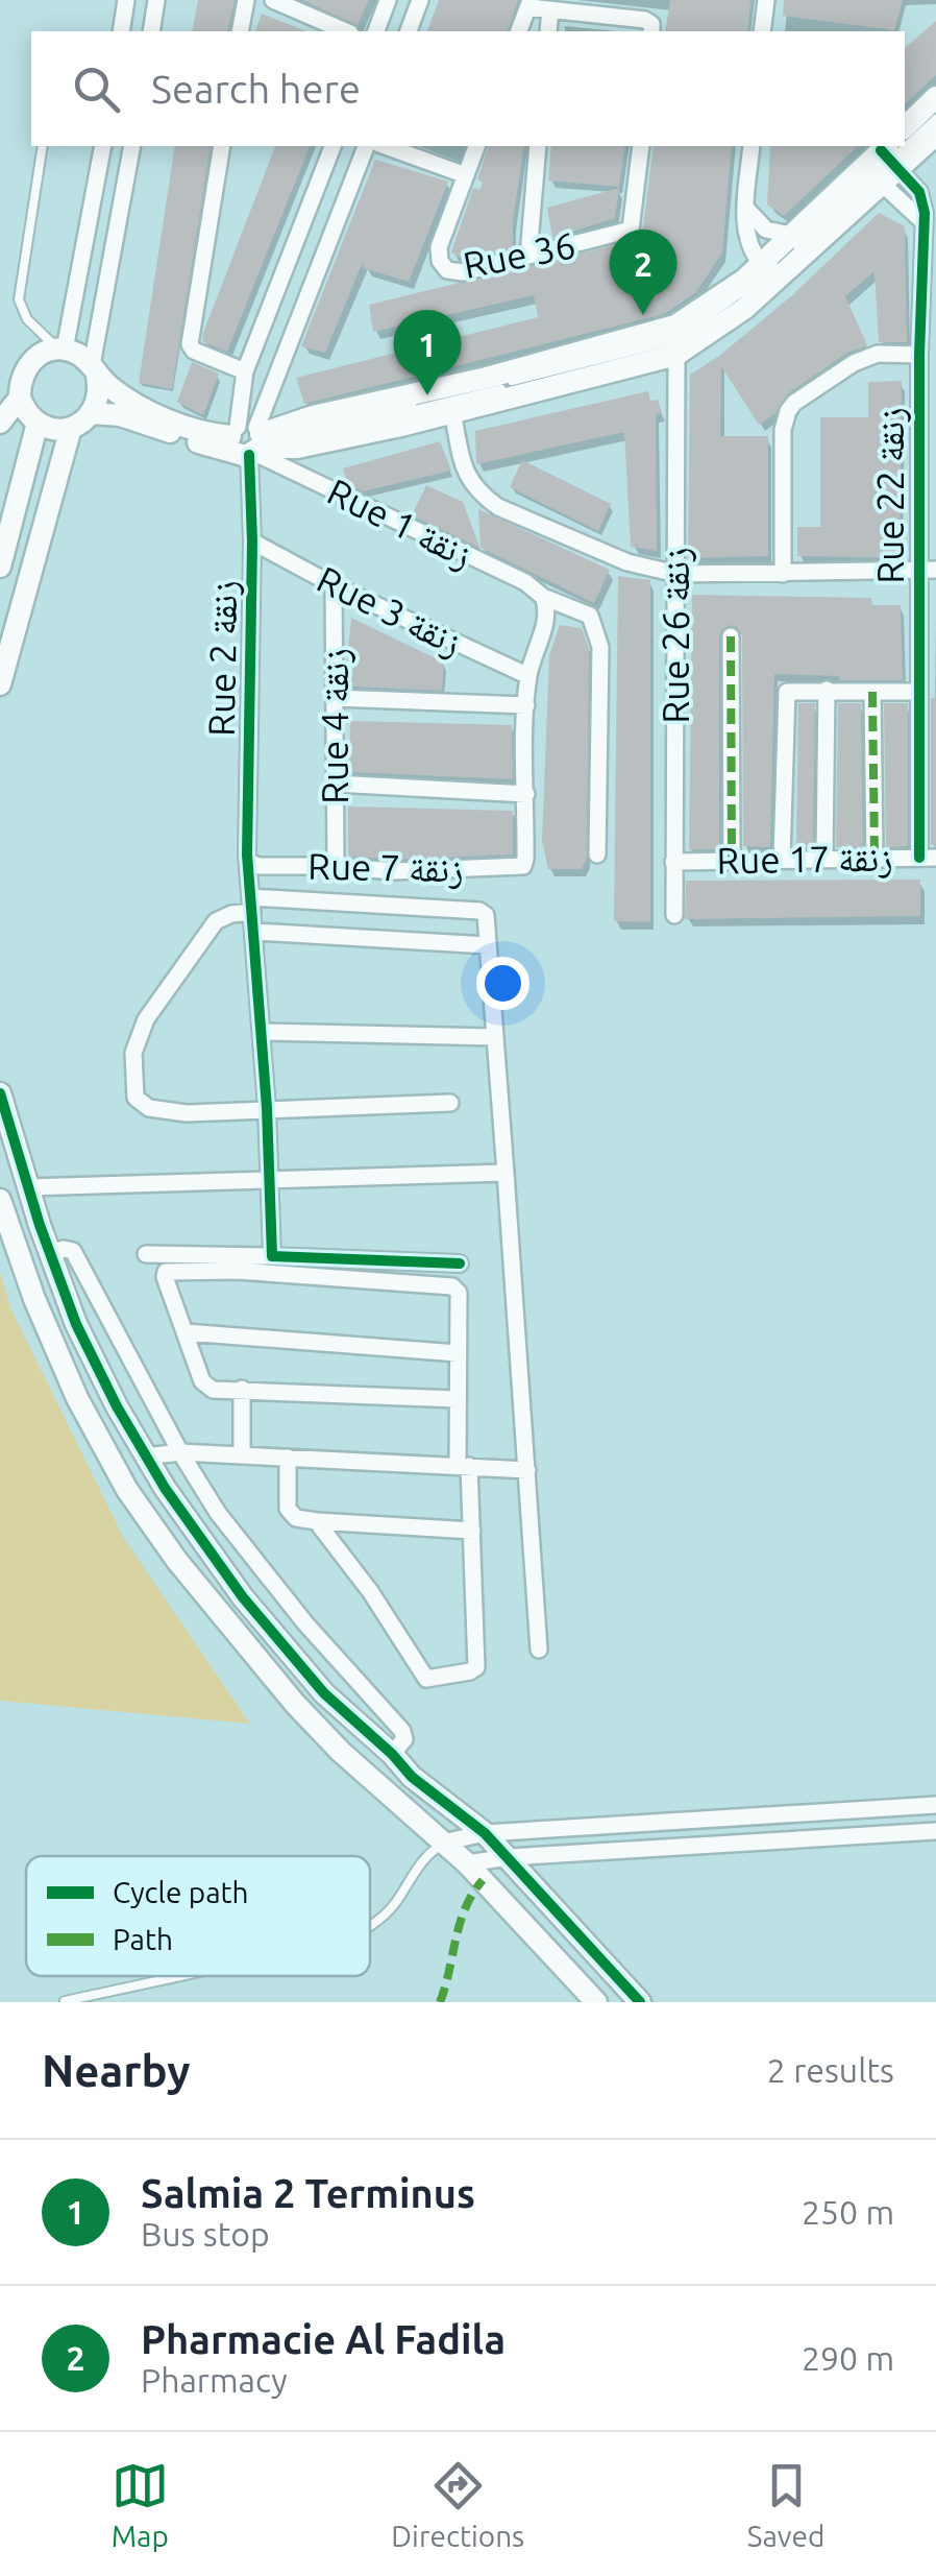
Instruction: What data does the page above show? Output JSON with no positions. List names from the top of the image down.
{
  "streets": {
    "street": [
      "Rue 36",
      "Rue 22 زنقة",
      "Rue 1 زنقة",
      "Rue 3 زنقة",
      "Rue 26 زنقة",
      "Rue 2 زنقة",
      "Rue 4 زنقة",
      "Rue 17 زنقة",
      "Rue 7 زنقة"
    ]
  },
  "crossings": [
    ["Rue 22 زنقة", "Rue 17 زنقة"],
    ["Rue 1 زنقة", "Rue 2 زنقة"],
    ["Rue 3 زنقة", "Rue 2 زنقة"],
    ["Rue 3 زنقة", "Rue 4 زنقة"],
    ["Rue 26 زنقة", "Rue 17 زنقة"],
    ["Rue 2 زنقة", "Rue 7 زنقة"],
    ["Rue 4 زنقة", "Rue 7 زنقة"]
  ],
  "legend": ["Cycle path", "Path"],
  "page": {
    "search": "Search here",
    "pins": ["2", "1"],
    "heading": ["Nearby", "2 results"],
    "list": [
      {
        "mark": "1",
        "name": "Salmia 2 Terminus",
        "note": "Bus stop",
        "value": "250 m"
      },
      {
        "mark": "2",
        "name": "Pharmacie Al Fadila",
        "note": "Pharmacy",
        "value": "290 m"
      }
    ],
    "nav": ["Map", "Directions", "Saved"]
  }
}
